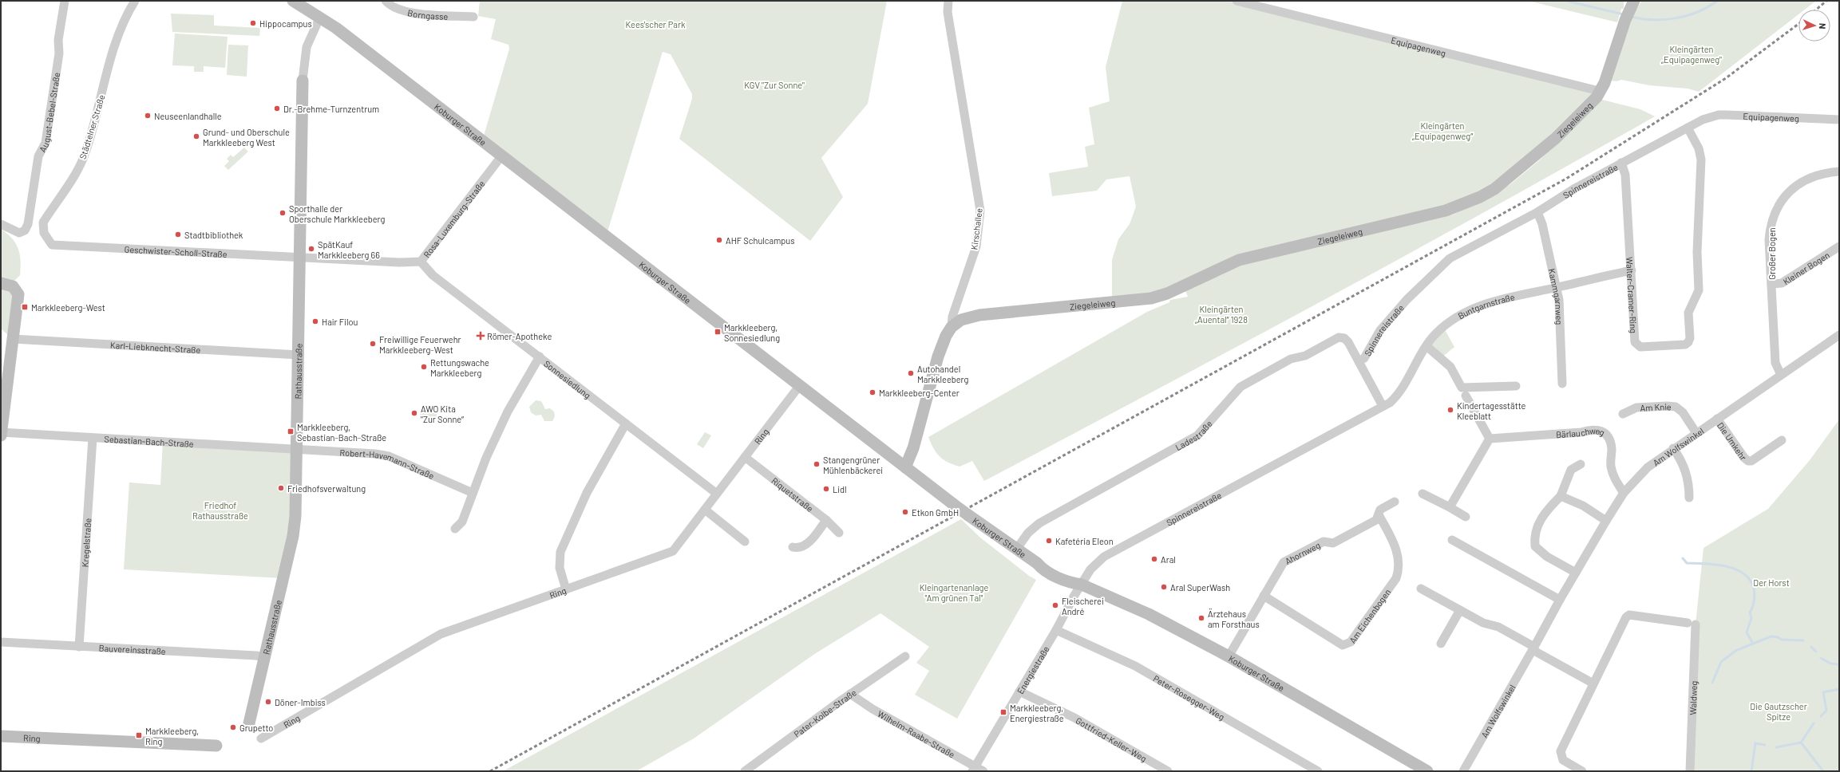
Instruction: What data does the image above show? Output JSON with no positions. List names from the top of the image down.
{
  "streets": {
    "main road": [
      "Ziegeleiweg",
      "Koburger Straße",
      "Kirschallee",
      "Rathausstraße",
      "Ring"
    ],
    "street": [
      "Borngasse",
      "Equipagenweg",
      "August-Bebel-Straße",
      "Städtelner Straße",
      "Spinnereistraße",
      "Rosa-Luxemburg-Straße",
      "Geschwister-Scholl-Straße",
      "Großer Bogen",
      "Kleiner Bogen",
      "Walter-Cramer-Ring",
      "Kammgarnweg",
      "Buntgarnstraße",
      "Karl-Liebknecht-Straße",
      "Sonnesiedlung",
      "Am Knie",
      "Ladestraße",
      "Bärlauchweg",
      "Die Umkehr",
      "Sebastian-Bach-Straße",
      "Am Wolfswinkel",
      "Robert-Havemann-Straße",
      "Riquetstraße",
      "Kregelstraße",
      "Ahornweg",
      "Am Eichenbogen",
      "Bauvereinsstraße",
      "Energiestraße",
      "Peter-Rosegger-Weg",
      "Waldweg",
      "Pater-Kolbe-Straße",
      "Wilhelm-Raabe-Straße",
      "Gottfried-Keller-Weg"
    ]
  },
  "crossings": [
    ["Equipagenweg", "Ziegeleiweg"],
    ["Equipagenweg", "Spinnereistraße"],
    ["Ziegeleiweg", "Kirschallee"],
    ["Koburger Straße", "Spinnereistraße"],
    ["Koburger Straße", "Rosa-Luxemburg-Straße"],
    ["Koburger Straße", "Kirschallee"],
    ["Koburger Straße", "Rathausstraße"],
    ["Koburger Straße", "Ladestraße"],
    ["Koburger Straße", "Ring"],
    ["Koburger Straße", "Ahornweg"],
    ["Koburger Straße", "Energiestraße"],
    ["Städtelner Straße", "Geschwister-Scholl-Straße"],
    ["Spinnereistraße", "Walter-Cramer-Ring"],
    ["Spinnereistraße", "Kammgarnweg"],
    ["Spinnereistraße", "Buntgarnstraße"],
    ["Spinnereistraße", "Ladestraße"],
    ["Spinnereistraße", "Energiestraße"],
    ["Rosa-Luxemburg-Straße", "Geschwister-Scholl-Straße"],
    ["Rosa-Luxemburg-Straße", "Rathausstraße"],
    ["Rosa-Luxemburg-Straße", "Sonnesiedlung"],
    ["Geschwister-Scholl-Straße", "Rathausstraße"],
    ["Großer Bogen", "Kleiner Bogen"],
    ["Großer Bogen", "Am Wolfswinkel"],
    ["Walter-Cramer-Ring", "Buntgarnstraße"],
    ["Kammgarnweg", "Buntgarnstraße"],
    ["Karl-Liebknecht-Straße", "Rathausstraße"],
    ["Rathausstraße", "Sebastian-Bach-Straße"],
    ["Rathausstraße", "Robert-Havemann-Straße"],
    ["Rathausstraße", "Bauvereinsstraße"],
    ["Sonnesiedlung", "Ring"],
    ["Am Knie", "Am Wolfswinkel"],
    ["Bärlauchweg", "Am Wolfswinkel"],
    ["Ring", "Riquetstraße"],
    ["Die Umkehr", "Am Wolfswinkel"],
    ["Sebastian-Bach-Straße", "Robert-Havemann-Straße"],
    ["Sebastian-Bach-Straße", "Kregelstraße"],
    ["Kregelstraße", "Bauvereinsstraße"],
    ["Ahornweg", "Am Eichenbogen"],
    ["Energiestraße", "Peter-Rosegger-Weg"],
    ["Energiestraße", "Wilhelm-Raabe-Straße"],
    ["Energiestraße", "Gottfried-Keller-Weg"],
    ["Pater-Kolbe-Straße", "Wilhelm-Raabe-Straße"]
  ],
  "parks": [
    "Kees'scher Park",
    "Kleingärten „Equipagenweg\"",
    "KGV \"Zur Sonne\"",
    "Kleingärten „Equipagenweg“",
    "Kleingärten „Auental“ 1928",
    "Friedhof Rathausstraße",
    "Der Horst",
    "Kleingartenanlage \"Am grünen Tal\"",
    "Die Gautzscher Spitze"
  ],
  "places": {
    "other": [
      "Hippocampus",
      "Dr.-Brehme-Turnzentrum",
      "Neuseenlandhalle",
      "Grund- und Oberschule Markkleeberg West",
      "Sporthalle der Oberschule Markkleeberg",
      "Stadtbibliothek",
      "AHF Schulcampus",
      "SpätKauf Markkleeberg 66",
      "Hair Filou",
      "Freiwillige Feuerwehr Markkleeberg-West",
      "Rettungswache Markkleeberg",
      "Autohandel Markkleeberg",
      "Markkleeberg-Center",
      "Kindertagesstätte Kleeblatt",
      "AWO Kita \"Zur Sonne“",
      "Stangengrüner Mühlenbäckerei",
      "Friedhofsverwaltung",
      "Lidl",
      "Etkon GmbH",
      "Kafetéria Eleon",
      "Aral",
      "Aral SuperWash",
      "Fleischerei André",
      "Ärztehaus am Forsthaus",
      "Döner-Imbiss",
      "Grupetto"
    ],
    "transit": [
      "Markkleeberg-West",
      "Markkleeberg, Sonnesiedlung",
      "Markkleeberg, Sebastian-Bach-Straße",
      "Markkleeberg, Energiestraße",
      "Markkleeberg, Ring"
    ],
    "health": ["Römer-Apotheke"]
  },
  "north": "right"
}
